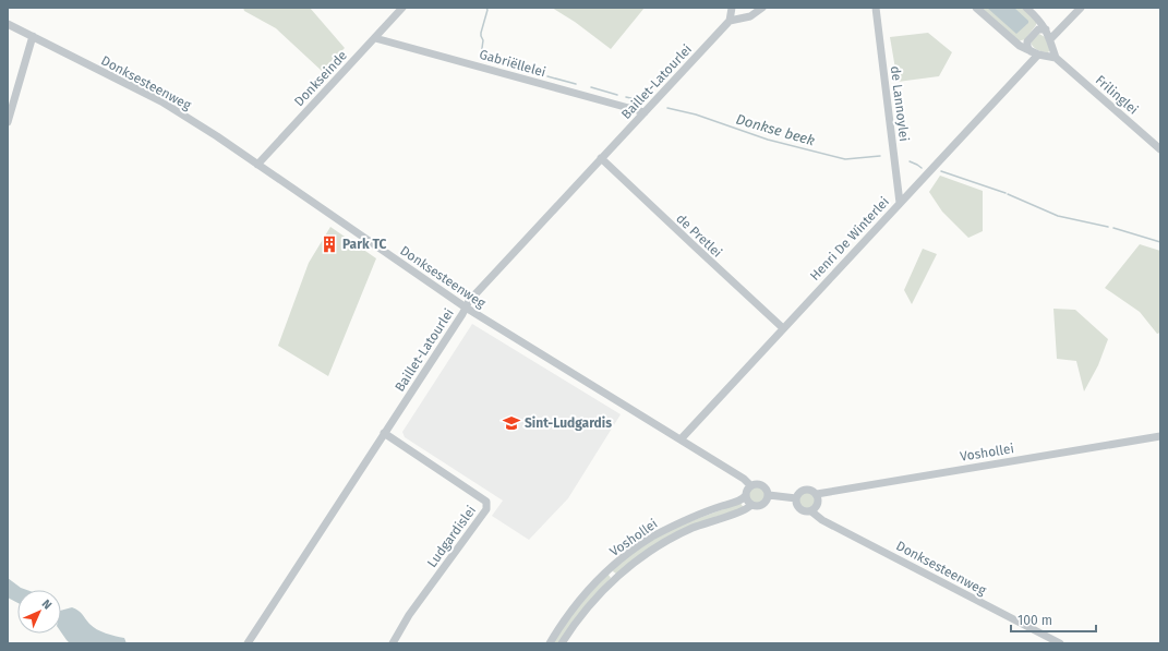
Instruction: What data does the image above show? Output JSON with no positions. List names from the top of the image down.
{
  "streets": {
    "street": [
      "Gabriëllelei",
      "Donkseinde",
      "Baillet-Latourlei",
      "Donksesteenweg",
      "Frilinglei",
      "de Lannoylei",
      "de Pretlei",
      "Henri De Winterlei",
      "Voshollei",
      "Ludgardislei"
    ]
  },
  "crossings": [
    ["Gabriëllelei", "Donkseinde"],
    ["Gabriëllelei", "Baillet-Latourlei"],
    ["Donkseinde", "Donksesteenweg"],
    ["Baillet-Latourlei", "Donksesteenweg"],
    ["Baillet-Latourlei", "de Pretlei"],
    ["Baillet-Latourlei", "Ludgardislei"],
    ["Donksesteenweg", "Henri De Winterlei"],
    ["Donksesteenweg", "Voshollei"],
    ["de Lannoylei", "Henri De Winterlei"],
    ["de Pretlei", "Henri De Winterlei"]
  ],
  "water": ["Donkse beek"],
  "places": {
    "building": ["Park TC"],
    "school or university": ["Sint-Ludgardis"]
  },
  "scale_bar": "100 m",
  "north": "top right"
}
